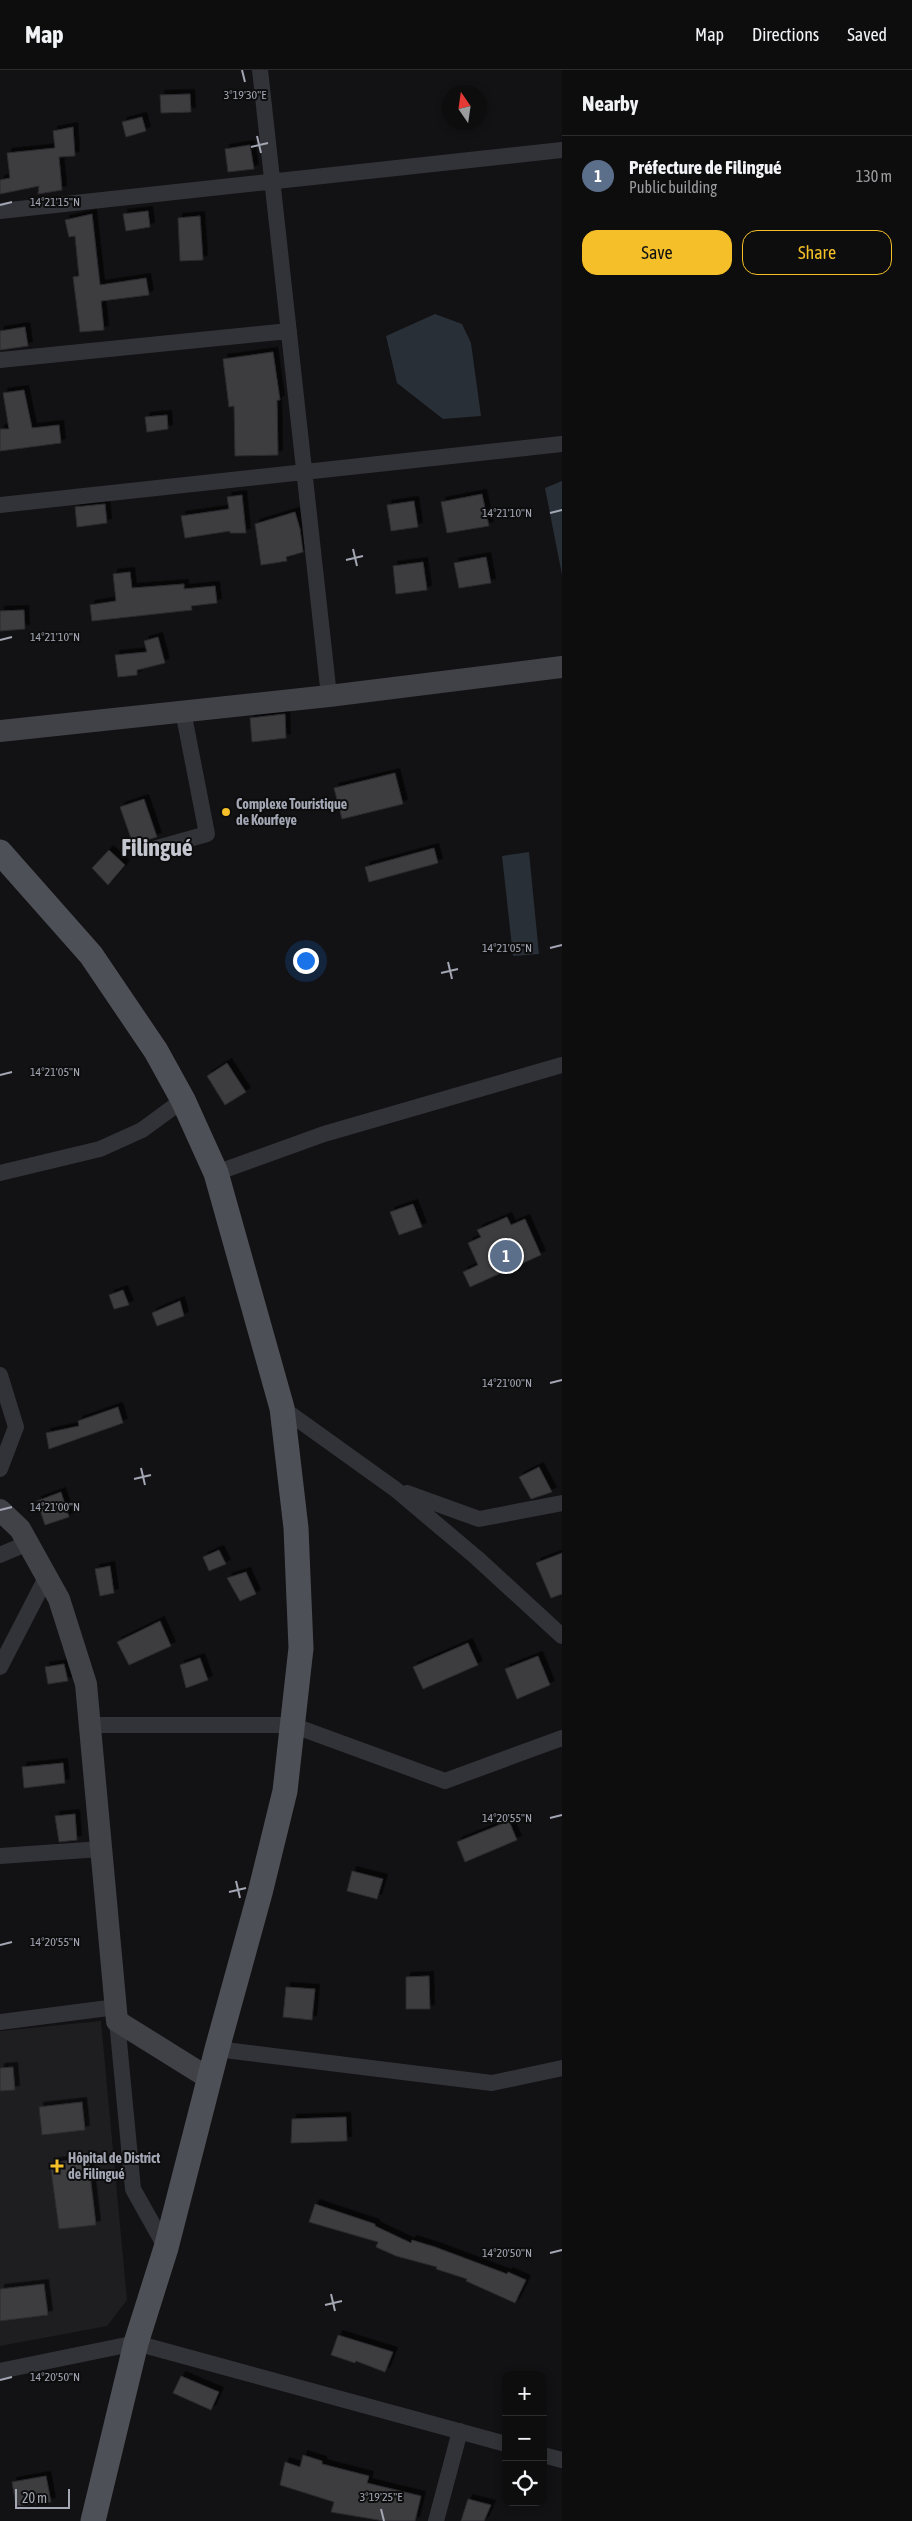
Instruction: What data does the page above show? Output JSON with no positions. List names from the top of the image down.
{
  "districts": ["Filingué"],
  "places": {
    "other": ["Complexe Touristique de Kourfeye"],
    "health": ["Hôpital de District de Filingué"]
  },
  "scale_bar": "20 m",
  "north": "top",
  "page": {
    "header": "Map",
    "nav": ["Map", "Directions", "Saved"],
    "heading": "Nearby",
    "list": [
      {
        "mark": "1",
        "name": "Préfecture de Filingué",
        "note": "Public building",
        "value": "130 m"
      }
    ],
    "buttons": ["Save", "Share"],
    "pins": "1",
    "map_buttons": ["+", "−"],
    "scale": "20 m"
  },
  "coordinates": [
    "3°19'30\"E",
    "14°21'15\"N",
    "14°21'10\"N",
    "14°21'05\"N",
    "14°21'00\"N",
    "14°20'55\"N",
    "14°20'50\"N",
    "3°19'25\"E"
  ]
}
